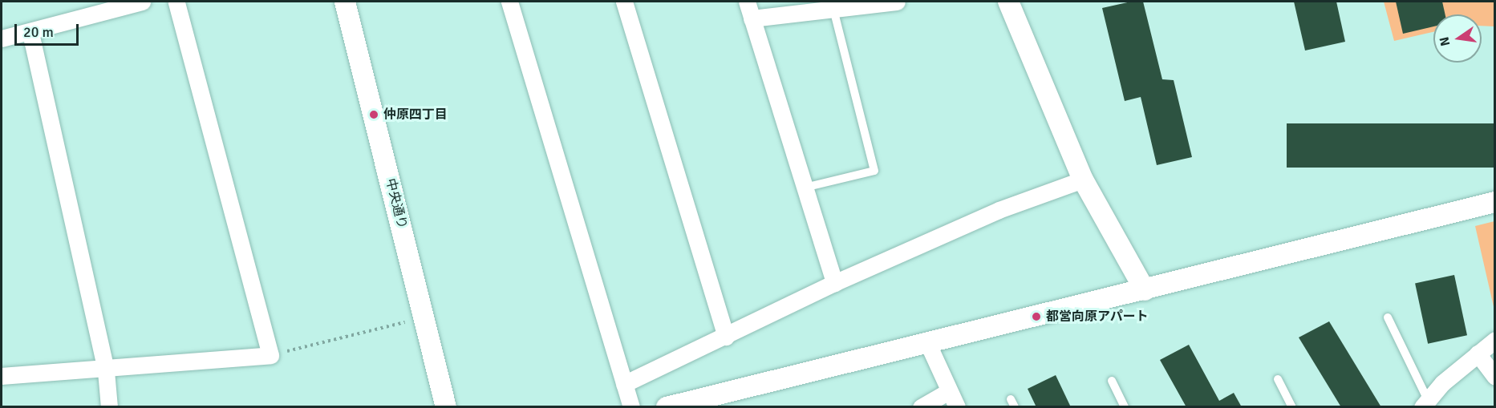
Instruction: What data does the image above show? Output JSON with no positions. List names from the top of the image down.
{
  "streets": {
    "street": ["中央通り"]
  },
  "places": ["仲原四丁目", "都営向原アパート"],
  "scale_bar": "20 m",
  "north": "left"
}
